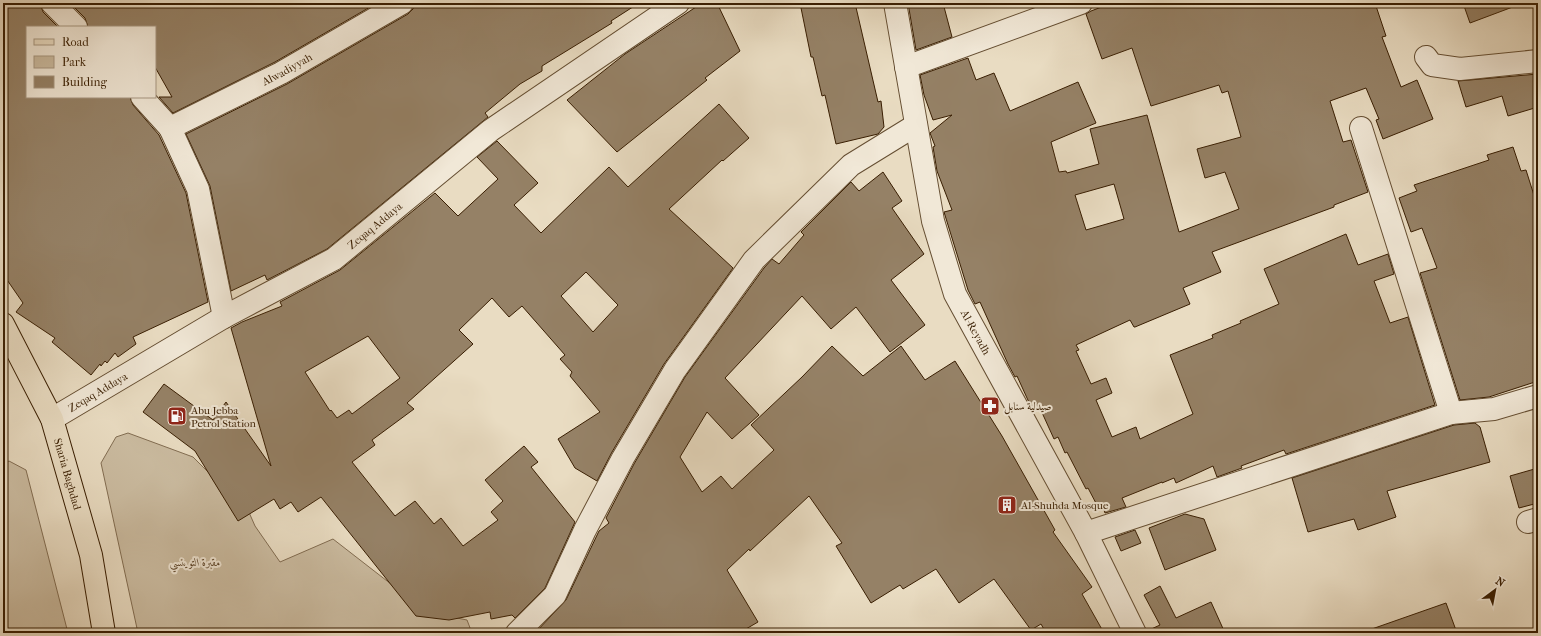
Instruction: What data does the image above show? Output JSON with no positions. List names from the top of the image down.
{
  "streets": {
    "main road": ["Sharia Baghdad"],
    "street": ["Alwadiyyah", "Zeqaq Addaya", "Al-Reyadh"]
  },
  "crossings": [
    ["Zeqaq Addaya", "Sharia Baghdad"]
  ],
  "parks": ["مقبرة التوينسي"],
  "places": {
    "pharmacy": ["صيدلية سنابل"],
    "fuel station": ["Abu Jebba Petrol Station"],
    "building": ["Al-Shuhda Mosque"]
  },
  "legend": ["Road", "Park", "Building"],
  "north": "top right"
}
